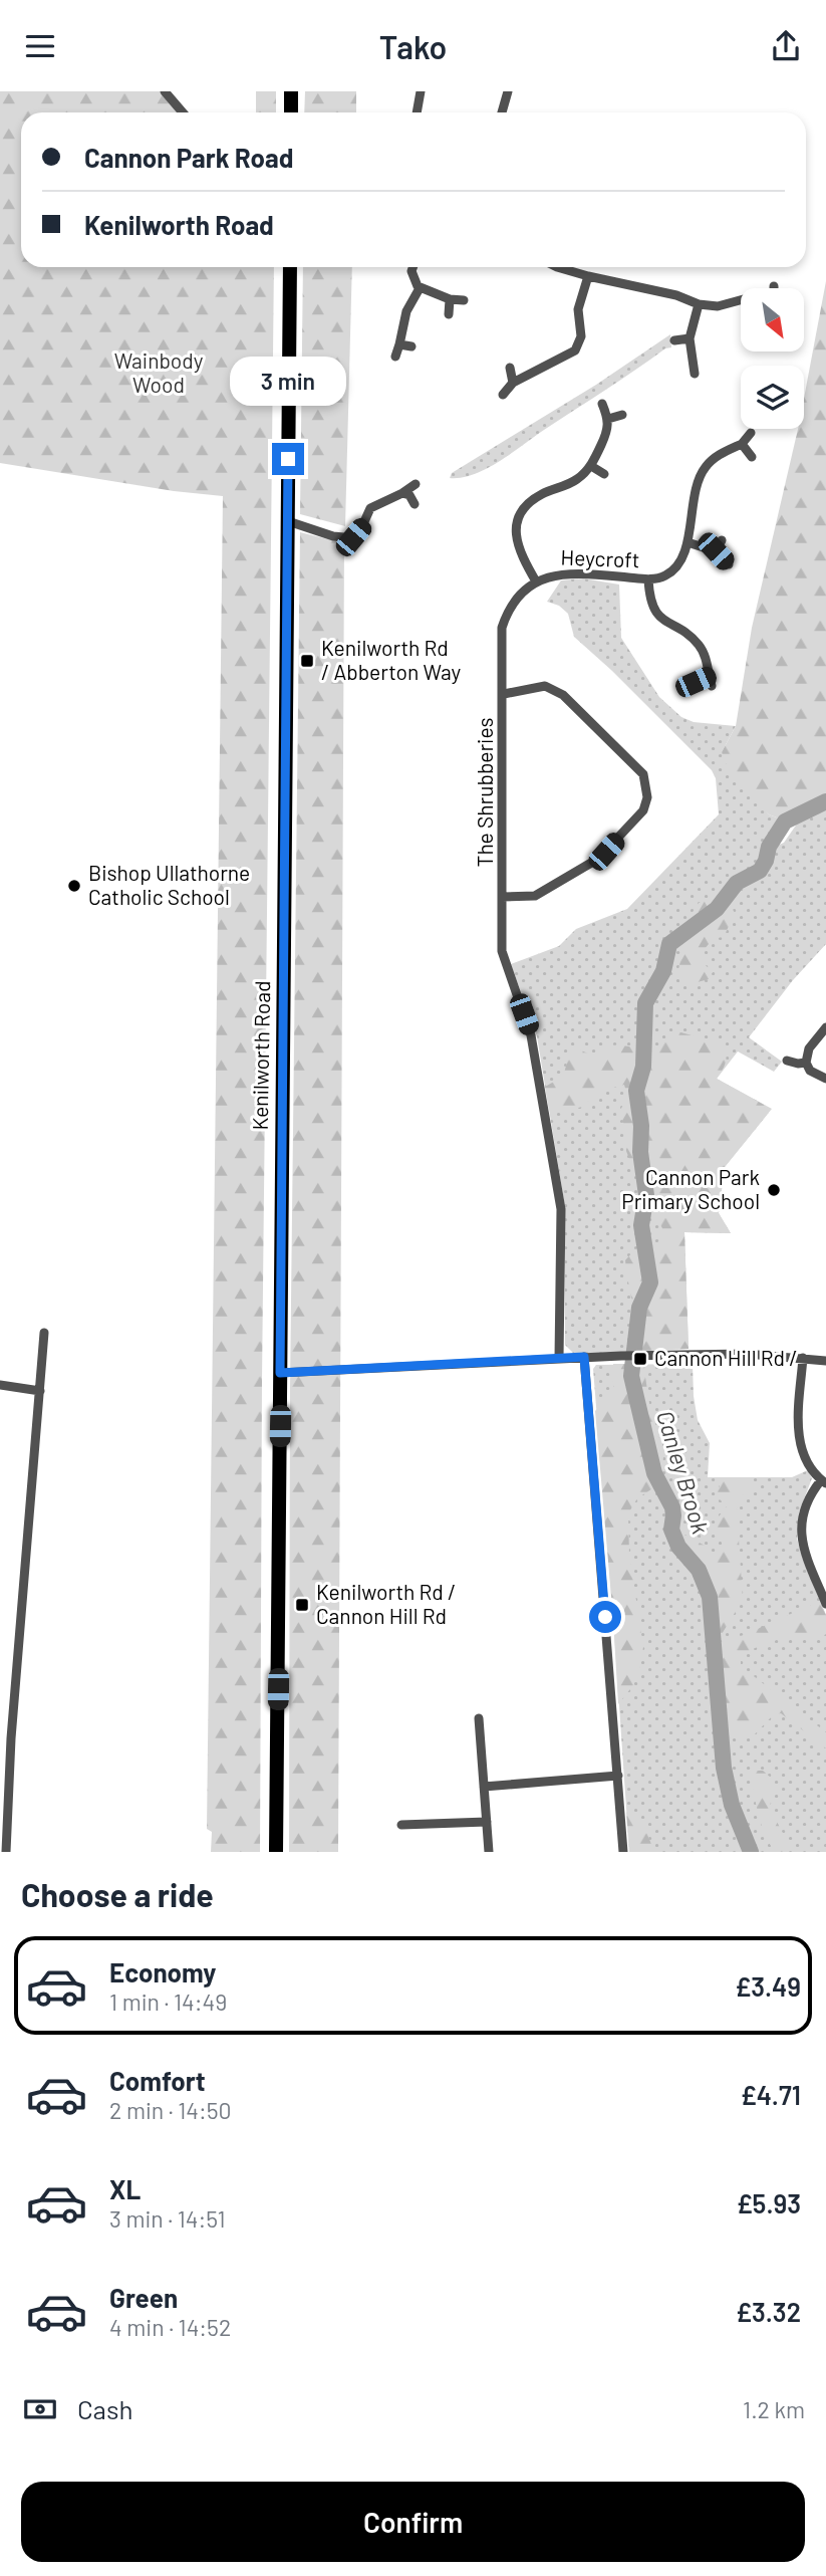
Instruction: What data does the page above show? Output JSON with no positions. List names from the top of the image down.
{
  "streets": {
    "main road": ["Kenilworth Road"],
    "street": ["Heycroft", "The Shrubberies"]
  },
  "crossings": [
    ["Heycroft", "The Shrubberies"]
  ],
  "water": ["Canley Brook"],
  "parks": ["Wainbody Wood"],
  "places": {
    "transit": ["Kenilworth Rd / Abberton Way", "Cannon Hill Rd /", "Kenilworth Rd / Cannon Hill Rd"],
    "other": ["Bishop Ullathorne Catholic School", "Cannon Park Primary School"]
  },
  "north": "bottom right",
  "page": {
    "header": "Tako",
    "banner": ["Cannon Park Road", "Kenilworth Road"],
    "bubble": "3 min",
    "heading": "Choose a ride",
    "list": [
      {
        "name": "Economy",
        "note": "1 min · 14:49",
        "value": "£3.49"
      },
      {
        "name": "Comfort",
        "note": "2 min · 14:50",
        "value": "£4.71"
      },
      {
        "name": "XL",
        "note": "3 min · 14:51",
        "value": "£5.93"
      },
      {
        "name": "Green",
        "note": "4 min · 14:52",
        "value": "£3.32"
      }
    ],
    "pay": ["Cash", "1.2 km"],
    "buttons": "Confirm"
  }
}
